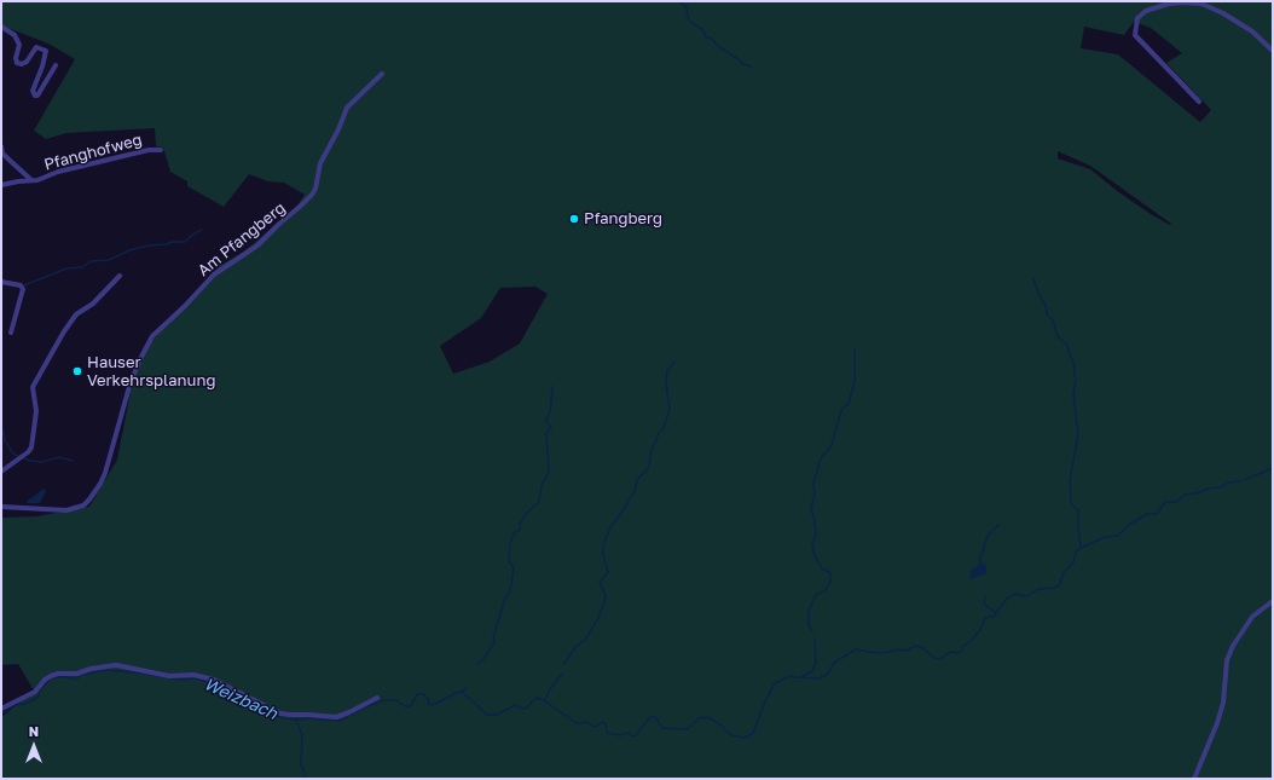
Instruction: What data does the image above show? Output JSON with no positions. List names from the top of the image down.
{
  "streets": {
    "street": ["Pfanghofweg", "Am Pfangberg"]
  },
  "water": ["Weizbach"],
  "places": ["Pfangberg", "Hauser Verkehrsplanung"],
  "north": "top"
}
